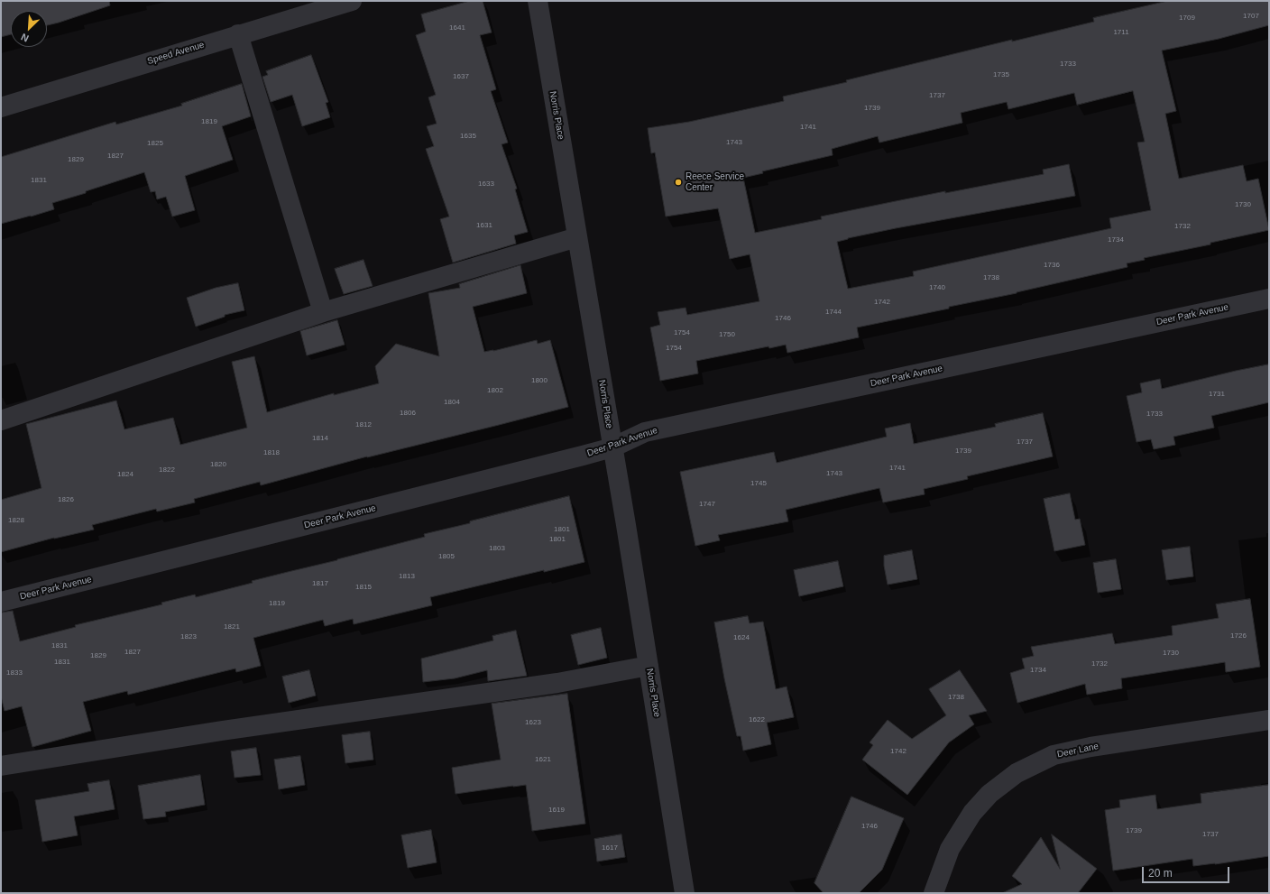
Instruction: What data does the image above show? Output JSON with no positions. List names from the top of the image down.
{
  "streets": {
    "street": [
      "Speed Avenue",
      "Norris Place",
      "Deer Park Avenue",
      "Deer Lane"
    ]
  },
  "crossings": [
    ["Norris Place", "Deer Park Avenue"]
  ],
  "places": ["Reece Service Center"],
  "house_numbers": [
    "1707",
    "1709",
    "1641",
    "1711",
    "1733",
    "1735",
    "1637",
    "1737",
    "1739",
    "1819",
    "1741",
    "1635",
    "1743",
    "1825",
    "1827",
    "1829",
    "1831",
    "1633",
    "1730",
    "1631",
    "1732",
    "1734",
    "1736",
    "1738",
    "1740",
    "1742",
    "1744",
    "1746",
    "1754",
    "1750",
    "1754",
    "1800",
    "1802",
    "1731",
    "1804",
    "1806",
    "1733",
    "1812",
    "1814",
    "1737",
    "1739",
    "1818",
    "1820",
    "1741",
    "1822",
    "1743",
    "1824",
    "1745",
    "1826",
    "1747",
    "1828",
    "1801",
    "1801",
    "1803",
    "1805",
    "1813",
    "1817",
    "1815",
    "1819",
    "1821",
    "1726",
    "1823",
    "1624",
    "1831",
    "1827",
    "1730",
    "1829",
    "1831",
    "1732",
    "1734",
    "1833",
    "1738",
    "1622",
    "1623",
    "1742",
    "1621",
    "1619",
    "1746",
    "1739",
    "1737",
    "1617"
  ],
  "scale_bar": "20 m",
  "north": "bottom left"
}
